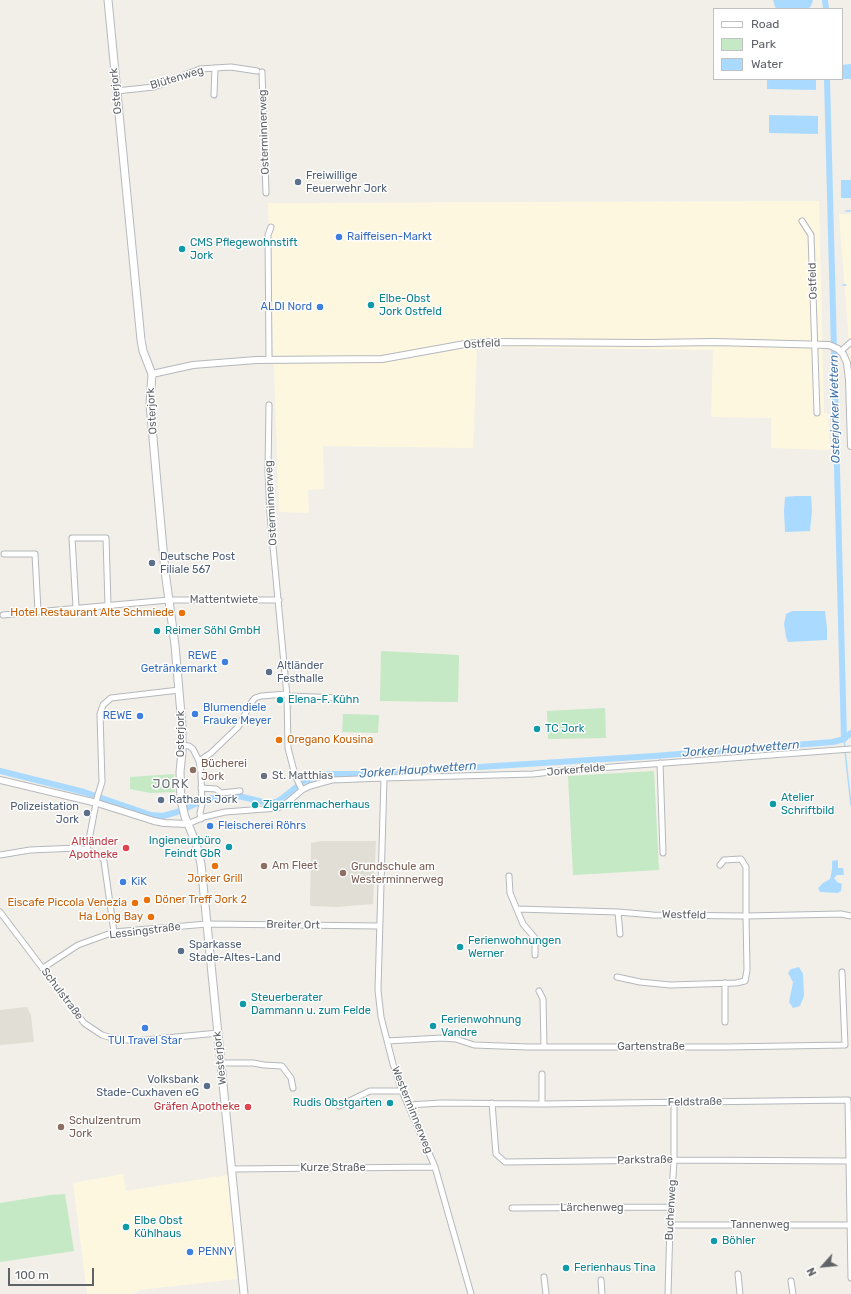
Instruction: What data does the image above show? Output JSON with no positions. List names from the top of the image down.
{
  "streets": {
    "main road": ["Osterjork", "Westerjork"],
    "street": [
      "Blütenweg",
      "Osterminnerweg",
      "Ostfeld",
      "Mattentwiete",
      "Jorkerfelde",
      "Westfeld",
      "Breiter Ort",
      "Lessingstraße",
      "Schulstraße",
      "Gartenstraße",
      "Feldstraße",
      "Westerminnerweg",
      "Parkstraße",
      "Kurze Straße",
      "Lärchenweg",
      "Buchenweg",
      "Tannenweg"
    ]
  },
  "crossings": [
    ["Blütenweg", "Osterjork"],
    ["Blütenweg", "Osterminnerweg"],
    ["Osterjork", "Ostfeld"],
    ["Osterjork", "Mattentwiete"],
    ["Osterjork", "Westerjork"],
    ["Osterminnerweg", "Mattentwiete"],
    ["Osterminnerweg", "Jorkerfelde"],
    ["Jorkerfelde", "Westerminnerweg"],
    ["Breiter Ort", "Lessingstraße"],
    ["Breiter Ort", "Westerjork"],
    ["Breiter Ort", "Westerminnerweg"],
    ["Lessingstraße", "Schulstraße"],
    ["Lessingstraße", "Westerjork"],
    ["Schulstraße", "Westerjork"],
    ["Gartenstraße", "Westerminnerweg"],
    ["Westerjork", "Kurze Straße"],
    ["Feldstraße", "Westerminnerweg"],
    ["Feldstraße", "Parkstraße"],
    ["Feldstraße", "Buchenweg"],
    ["Westerminnerweg", "Kurze Straße"],
    ["Parkstraße", "Buchenweg"],
    ["Lärchenweg", "Buchenweg"],
    ["Buchenweg", "Tannenweg"]
  ],
  "districts": ["JORK"],
  "water": ["Osterjorker Wettern", "Jorker Hauptwettern"],
  "places": [
    "Freiwillige Feuerwehr Jork",
    "Raiffeisen-Markt",
    "CMS Pflegewohnstift Jork",
    "Elbe-Obst Jork Ostfeld",
    "ALDI Nord",
    "Deutsche Post Filiale 567",
    "Hotel Restaurant Alte Schmiede",
    "Reimer Söhl GmbH",
    "REWE Getränkemarkt",
    "Altländer Festhalle",
    "Elena-F. Kühn",
    "Blumendiele Frauke Meyer",
    "REWE",
    "TC Jork",
    "Oregano Kousina",
    "Bücherei Jork",
    "St. Matthias",
    "Rathaus Jork",
    "Atelier Schriftbild",
    "Zigarrenmacherhaus",
    "Polizeistation Jork",
    "Fleischerei Röhrs",
    "Ingieneurbüro Feindt GbR",
    "Altländer Apotheke",
    "Jorker Grill",
    "Am Fleet",
    "Grundschule am Westerminnerweg",
    "KiK",
    "Döner Treff Jork 2",
    "Eiscafe Piccola Venezia",
    "Ha Long Bay",
    "Ferienwohnungen Werner",
    "Sparkasse Stade-Altes-Land",
    "Steuerberater Dammann u. zum Felde",
    "Ferienwohnung Vandre",
    "TUI Travel Star",
    "Volksbank Stade-Cuxhaven eG",
    "Rudis Obstgarten",
    "Gräfen Apotheke",
    "Schulzentrum Jork",
    "Elbe Obst Kühlhaus",
    "Böhler",
    "PENNY",
    "Ferienhaus Tina"
  ],
  "legend": ["Road", "Park", "Water"],
  "scale_bar": "100 m",
  "north": "bottom left"
}
